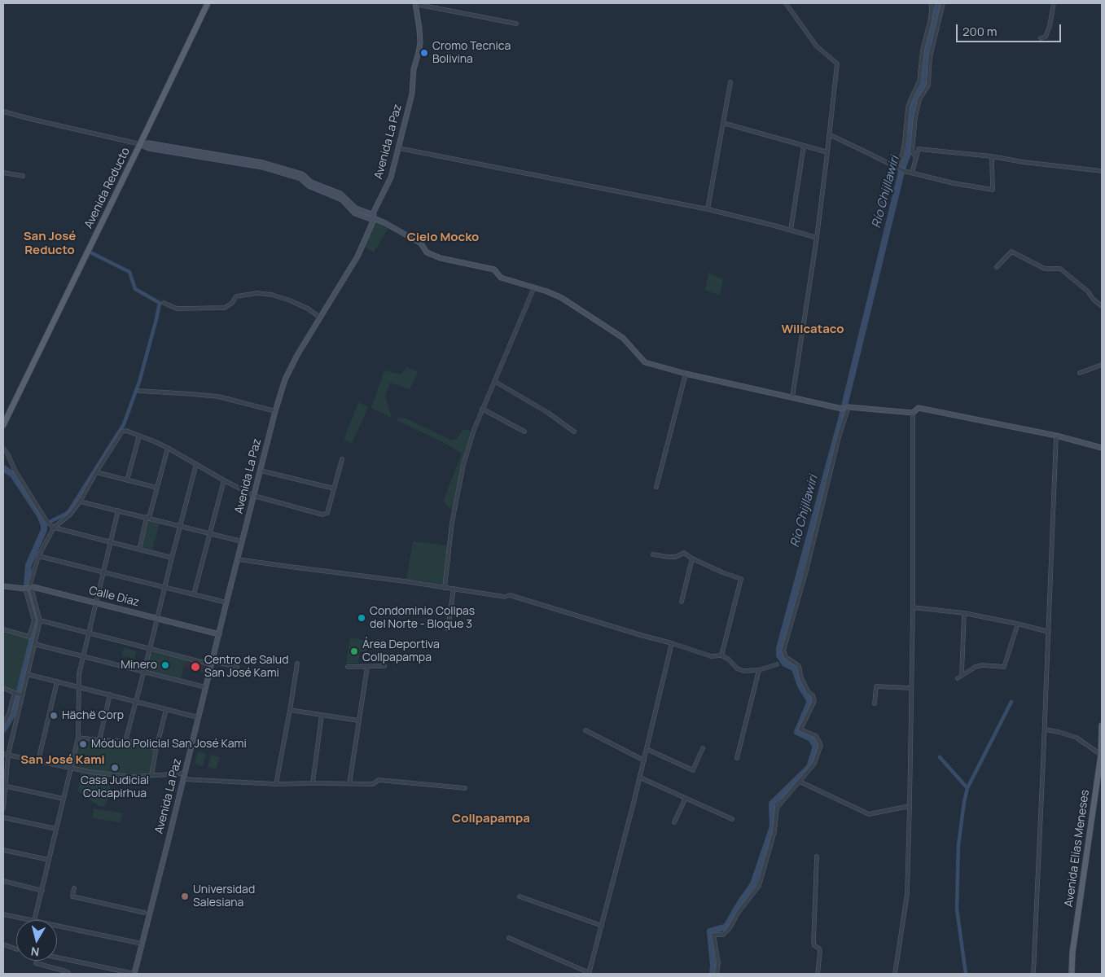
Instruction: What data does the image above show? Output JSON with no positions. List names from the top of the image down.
{
  "streets": {
    "main road": ["Avenida Reducto", "Avenida Elías Meneses"],
    "street": ["Avenida La Paz", "Calle Díaz"]
  },
  "crossings": [
    ["Avenida La Paz", "Calle Díaz"]
  ],
  "districts": [
    "San José Reducto",
    "Cielo Mocko",
    "Willcataco",
    "San José Kami",
    "Collpapampa"
  ],
  "water": ["Río Chijllawiri"],
  "places": [
    "Cromo Tecnica Bolivina",
    "Condominio Collpas del Norte - Bloque 3",
    "Área Deportiva Collpapampa",
    "Minero",
    "Centro de Salud San José Kami",
    "Hächë Corp",
    "Módulo Policial San José Kami",
    "Casa Judicial Colcapirhua",
    "Universidad Salesiana"
  ],
  "scale_bar": "200 m",
  "north": "bottom"
}
